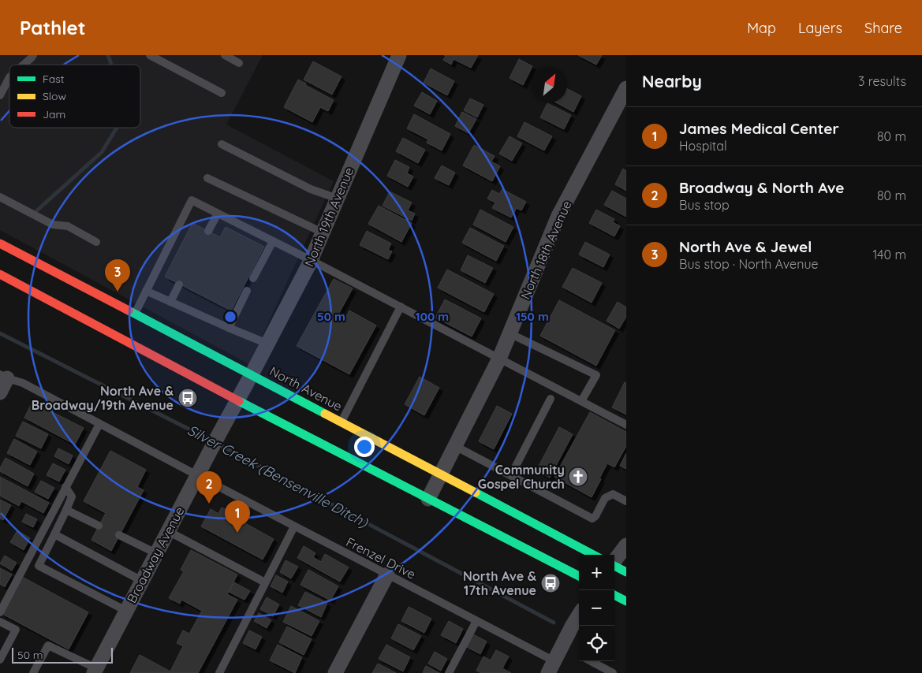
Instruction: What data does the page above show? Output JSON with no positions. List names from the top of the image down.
{
  "streets": {
    "main road": ["North Avenue"],
    "street": ["North 19th Avenue", "North 18th Avenue", "Broadway Avenue"],
    "lane": ["Frenzel Drive"]
  },
  "crossings": [
    ["North 19th Avenue", "North Avenue"],
    ["North 19th Avenue", "Broadway Avenue"],
    ["North 18th Avenue", "North Avenue"],
    ["North Avenue", "Broadway Avenue"],
    ["Broadway Avenue", "Frenzel Drive"]
  ],
  "water": ["Silver Creek (Bensenville Ditch)"],
  "places": {
    "bus stop": ["North Ave & Broadway/19th Avenue", "North Ave & 17th Avenue"],
    "church": ["Community Gospel Church"]
  },
  "legend": ["Fast", "Slow", "Jam"],
  "scale_bar": "50 m",
  "north": "top right",
  "page": {
    "header": "Pathlet",
    "nav": ["Map", "Layers", "Share"],
    "heading": ["Nearby", "3 results"],
    "list": [
      {
        "mark": "1",
        "name": "James Medical Center",
        "note": "Hospital",
        "value": "80 m"
      },
      {
        "mark": "2",
        "name": "Broadway & North Ave",
        "note": "Bus stop",
        "value": "80 m"
      },
      {
        "mark": "3",
        "name": "North Ave & Jewel",
        "note": "Bus stop · North Avenue",
        "value": "140 m"
      }
    ],
    "pins": ["3", "2", "1"],
    "map_buttons": ["+", "−"],
    "scale": "50 m"
  },
  "rings": ["50 m", "100 m", "150 m"]
}
